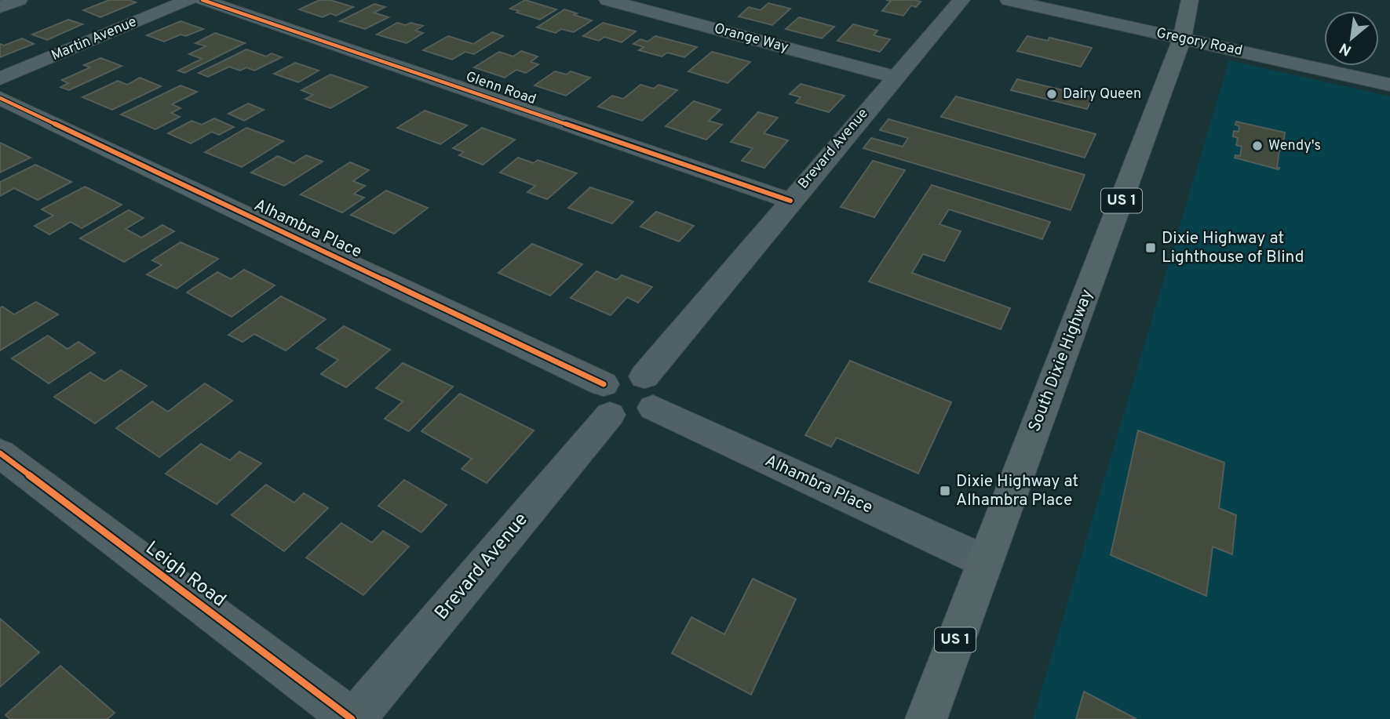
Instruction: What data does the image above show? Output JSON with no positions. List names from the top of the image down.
{
  "streets": {
    "main road": ["US 1", "South Dixie Highway"],
    "street": [
      "Orange Way",
      "Martin Avenue",
      "Gregory Road",
      "Glenn Road",
      "Brevard Avenue",
      "Alhambra Place",
      "Leigh Road"
    ]
  },
  "crossings": [
    ["Orange Way", "Brevard Avenue"],
    ["Gregory Road", "South Dixie Highway"],
    ["Glenn Road", "Brevard Avenue"],
    ["Brevard Avenue", "Alhambra Place"],
    ["Brevard Avenue", "Leigh Road"],
    ["Alhambra Place", "South Dixie Highway"]
  ],
  "places": {
    "other": ["Dairy Queen", "Wendy's"],
    "transit": ["Dixie Highway at Lighthouse of Blind", "Dixie Highway at Alhambra Place"]
  },
  "north": "bottom left"
}
